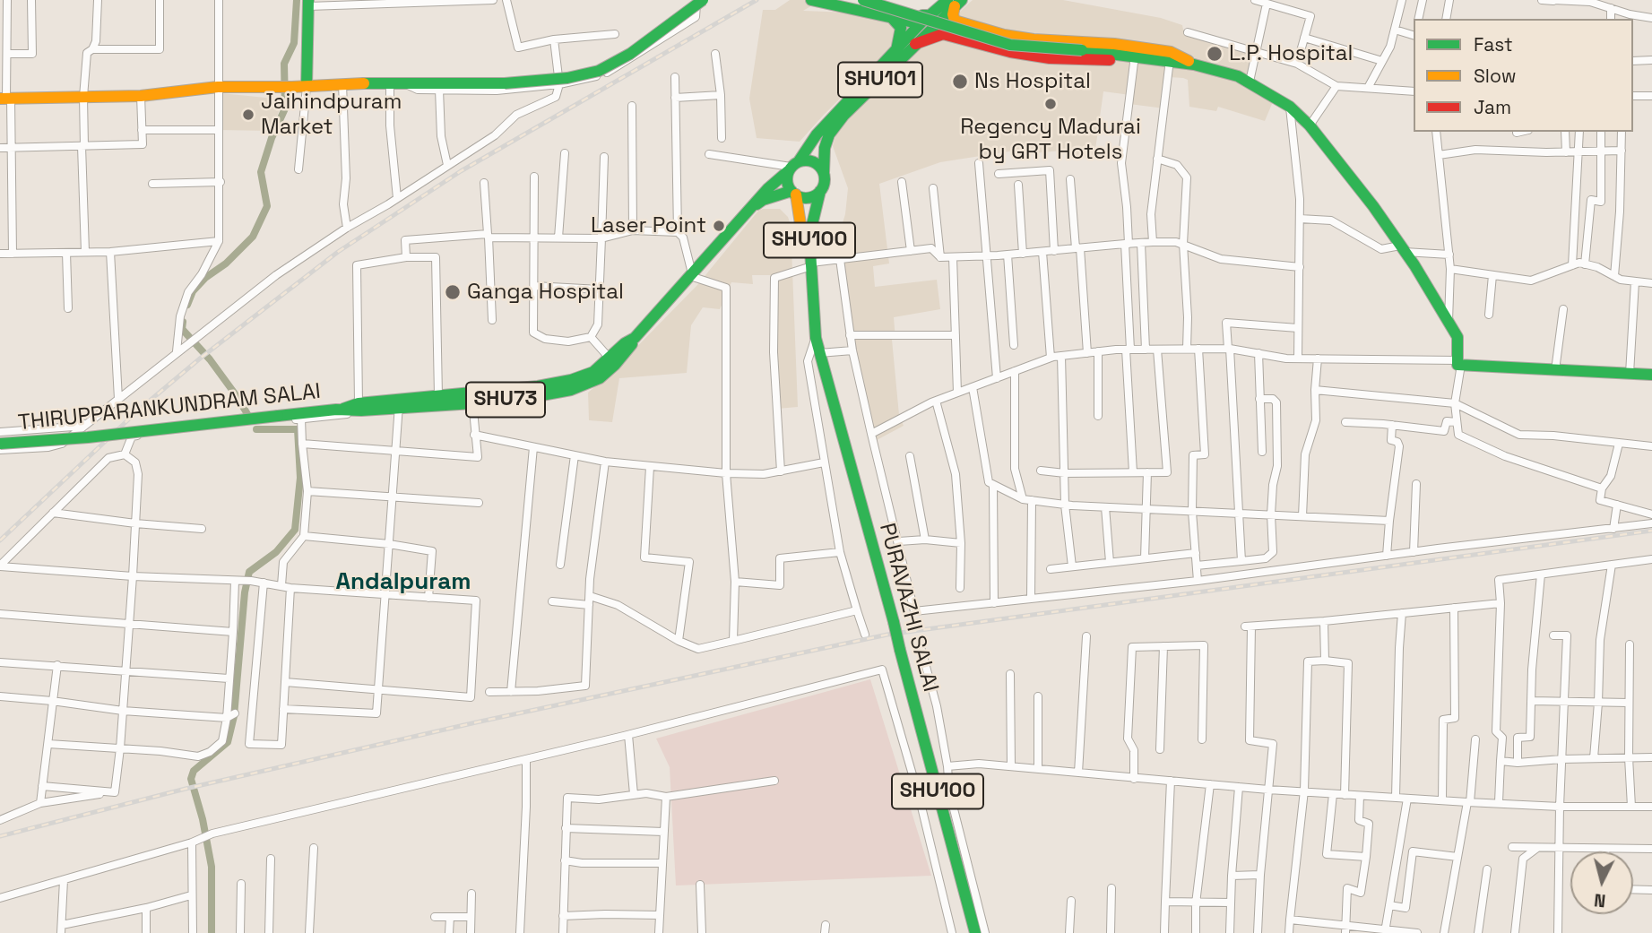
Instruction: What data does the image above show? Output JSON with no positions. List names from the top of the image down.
{
  "streets": {
    "street": [
      "SHU101",
      "SHU100",
      "SHU73",
      "THIRUPPARANKUNDRAM SALAI",
      "PURAVAZHI SALAI"
    ]
  },
  "crossings": [
    ["SHU101", "THIRUPPARANKUNDRAM SALAI"],
    ["SHU101", "PURAVAZHI SALAI"],
    ["THIRUPPARANKUNDRAM SALAI", "PURAVAZHI SALAI"]
  ],
  "districts": ["Andalpuram"],
  "places": [
    "L.P. Hospital",
    "Ns Hospital",
    "Regency Madurai by GRT Hotels",
    "Jaihindpuram Market",
    "Laser Point",
    "Ganga Hospital"
  ],
  "legend": ["Fast", "Slow", "Jam"],
  "north": "bottom"
}
